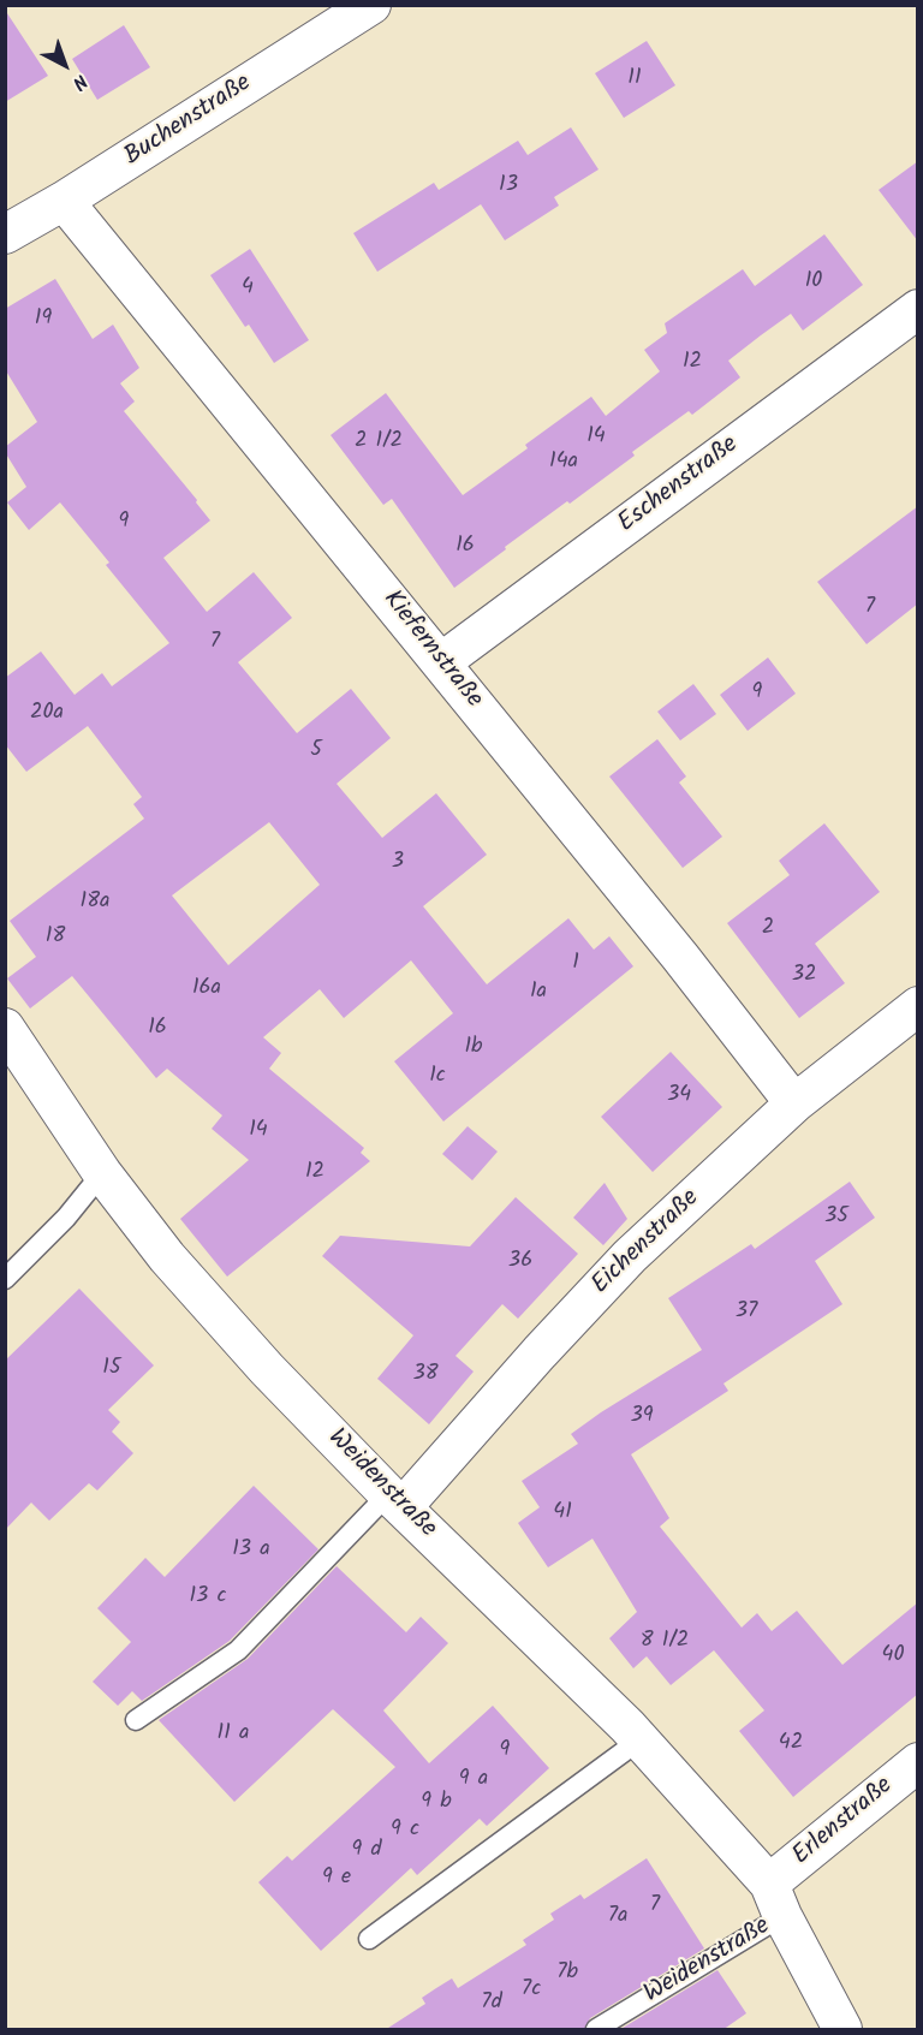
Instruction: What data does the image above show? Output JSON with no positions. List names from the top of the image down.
{
  "streets": {
    "street": [
      "Buchenstraße",
      "Eschenstraße",
      "Kiefernstraße",
      "Eichenstraße",
      "Weidenstraße",
      "Erlenstraße"
    ]
  },
  "crossings": [
    ["Buchenstraße", "Kiefernstraße"],
    ["Eschenstraße", "Kiefernstraße"],
    ["Kiefernstraße", "Eichenstraße"],
    ["Eichenstraße", "Weidenstraße"],
    ["Weidenstraße", "Erlenstraße"]
  ],
  "house_numbers": [
    "11",
    "13",
    "10",
    "4",
    "19",
    "12",
    "14",
    "2 1/2",
    "14a",
    "9",
    "16",
    "7",
    "7",
    "9",
    "20a",
    "5",
    "3",
    "18a",
    "2",
    "18",
    "1",
    "32",
    "16a",
    "1a",
    "16",
    "1b",
    "1c",
    "34",
    "14",
    "12",
    "35",
    "36",
    "37",
    "15",
    "38",
    "39",
    "41",
    "13 a",
    "13 c",
    "8 1/2",
    "40",
    "11 a",
    "42",
    "9",
    "9 a",
    "9 b",
    "9 c",
    "9 d",
    "9 e",
    "7",
    "7a",
    "7b",
    "7c",
    "7d"
  ],
  "north": "bottom right"
}
